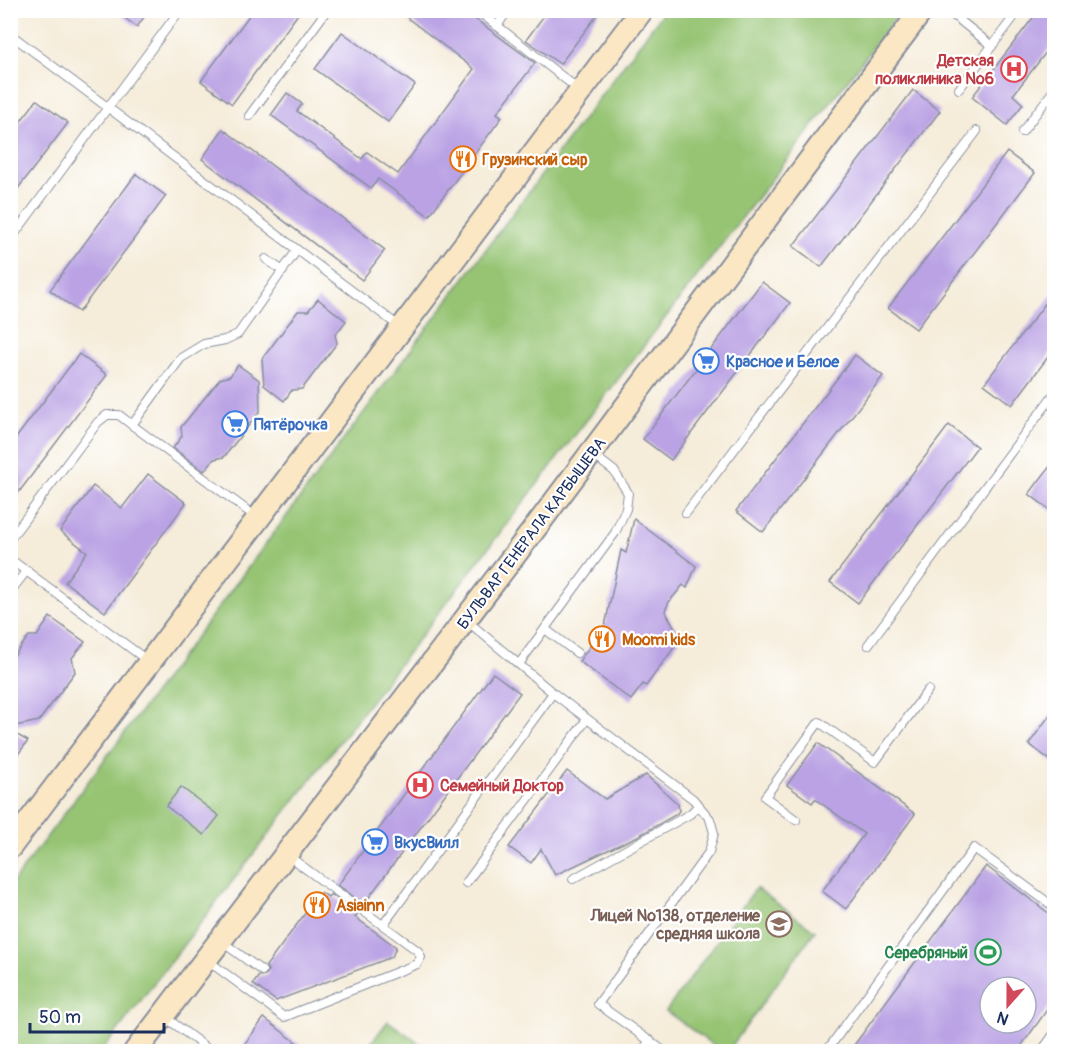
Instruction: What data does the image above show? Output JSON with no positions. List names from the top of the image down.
{
  "streets": {
    "street": ["БУЛЬВАР ГЕНЕРАЛА КАРБЫШЕВА"]
  },
  "places": {
    "hospital": ["Детская поликлиника №6", "Семейный Доктор"],
    "restaurant": ["Грузинский сыр", "Moomi kids", "Asiainn"],
    "supermarket": ["Красное и Белое", "Пятёрочка", "ВкусВилл"],
    "school or university": ["Лицей №138, отделение средняя школа"],
    "sports": ["Серебряный"]
  },
  "scale_bar": "50 m",
  "north": "bottom"
}
